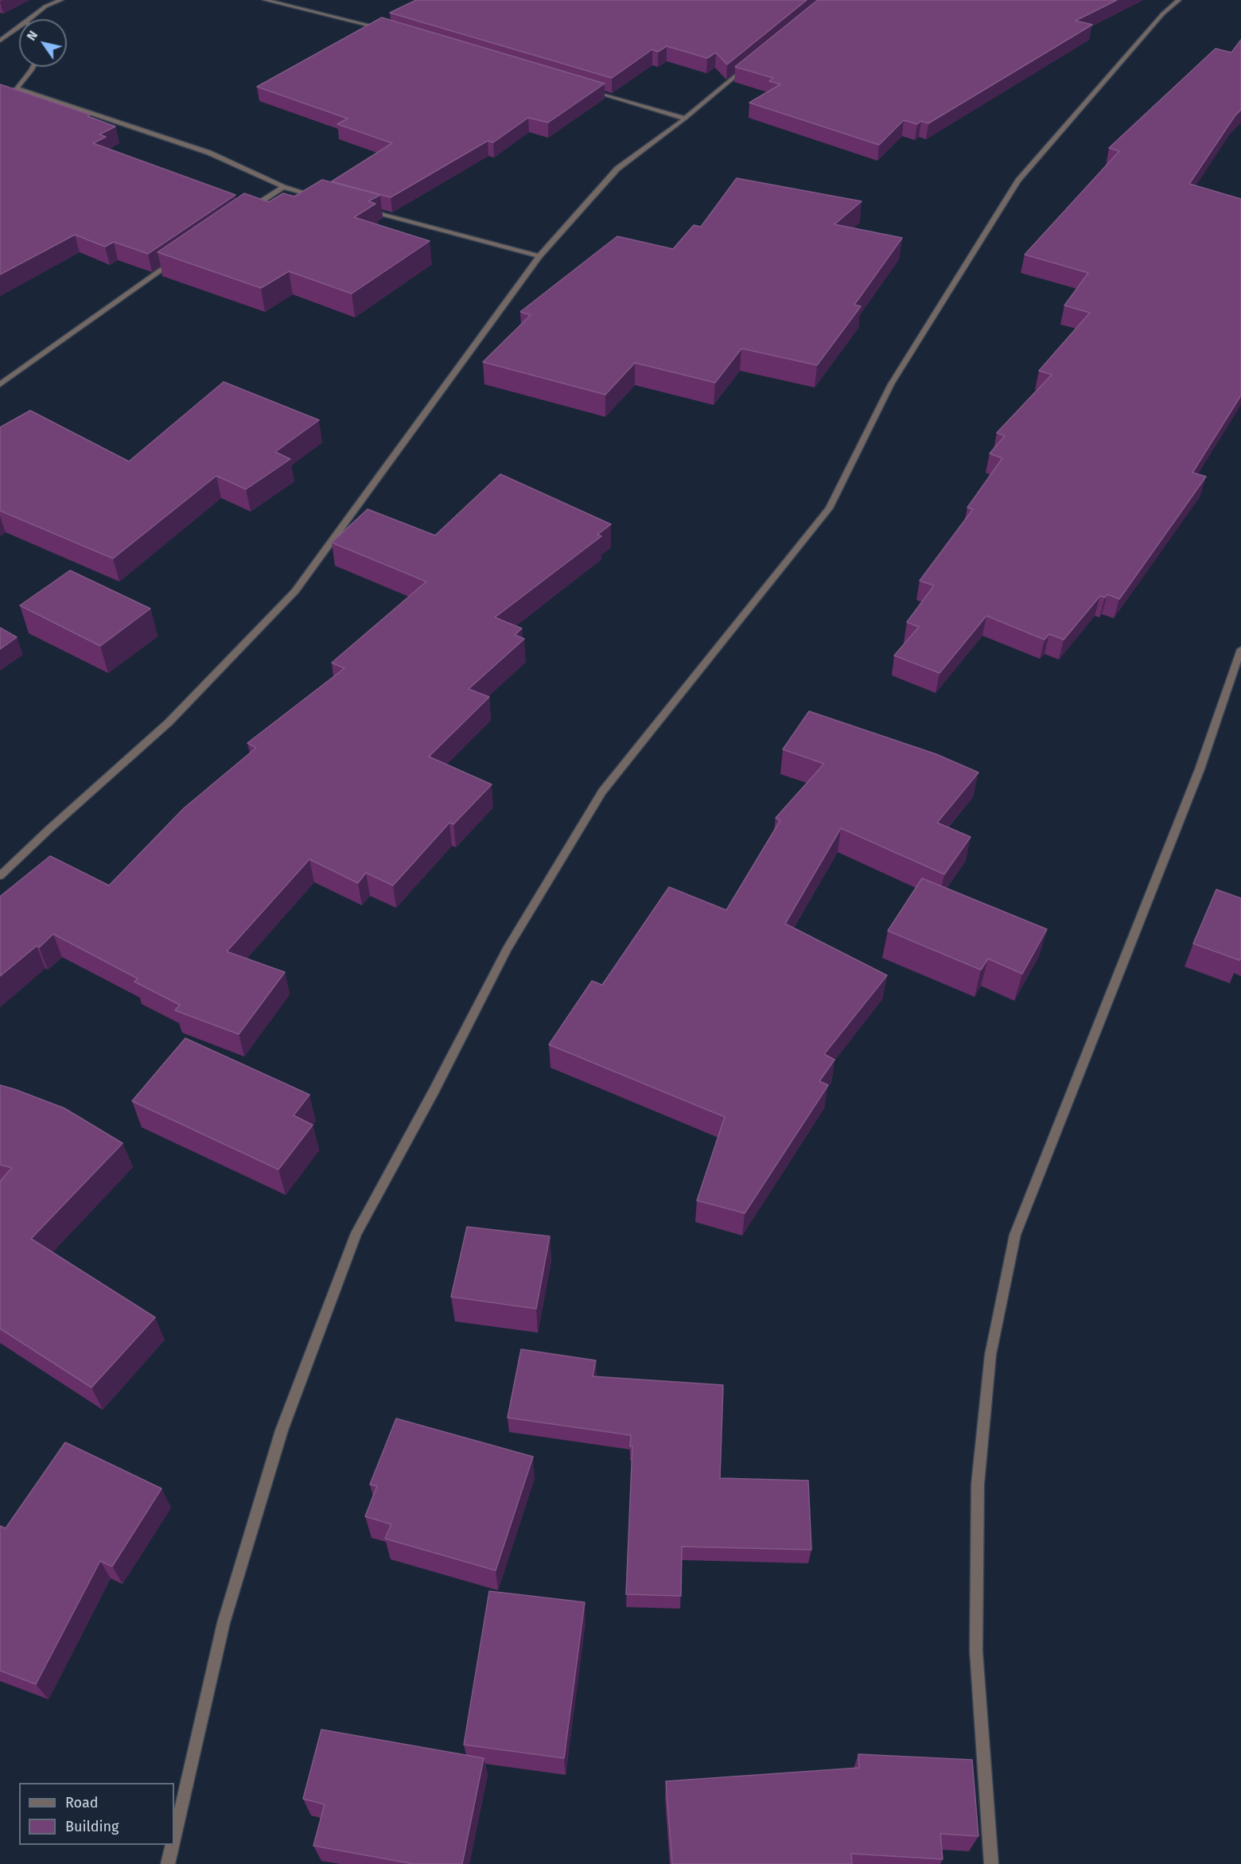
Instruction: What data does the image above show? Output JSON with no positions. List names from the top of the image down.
{
  "legend": ["Road", "Building"],
  "north": "top left"
}
